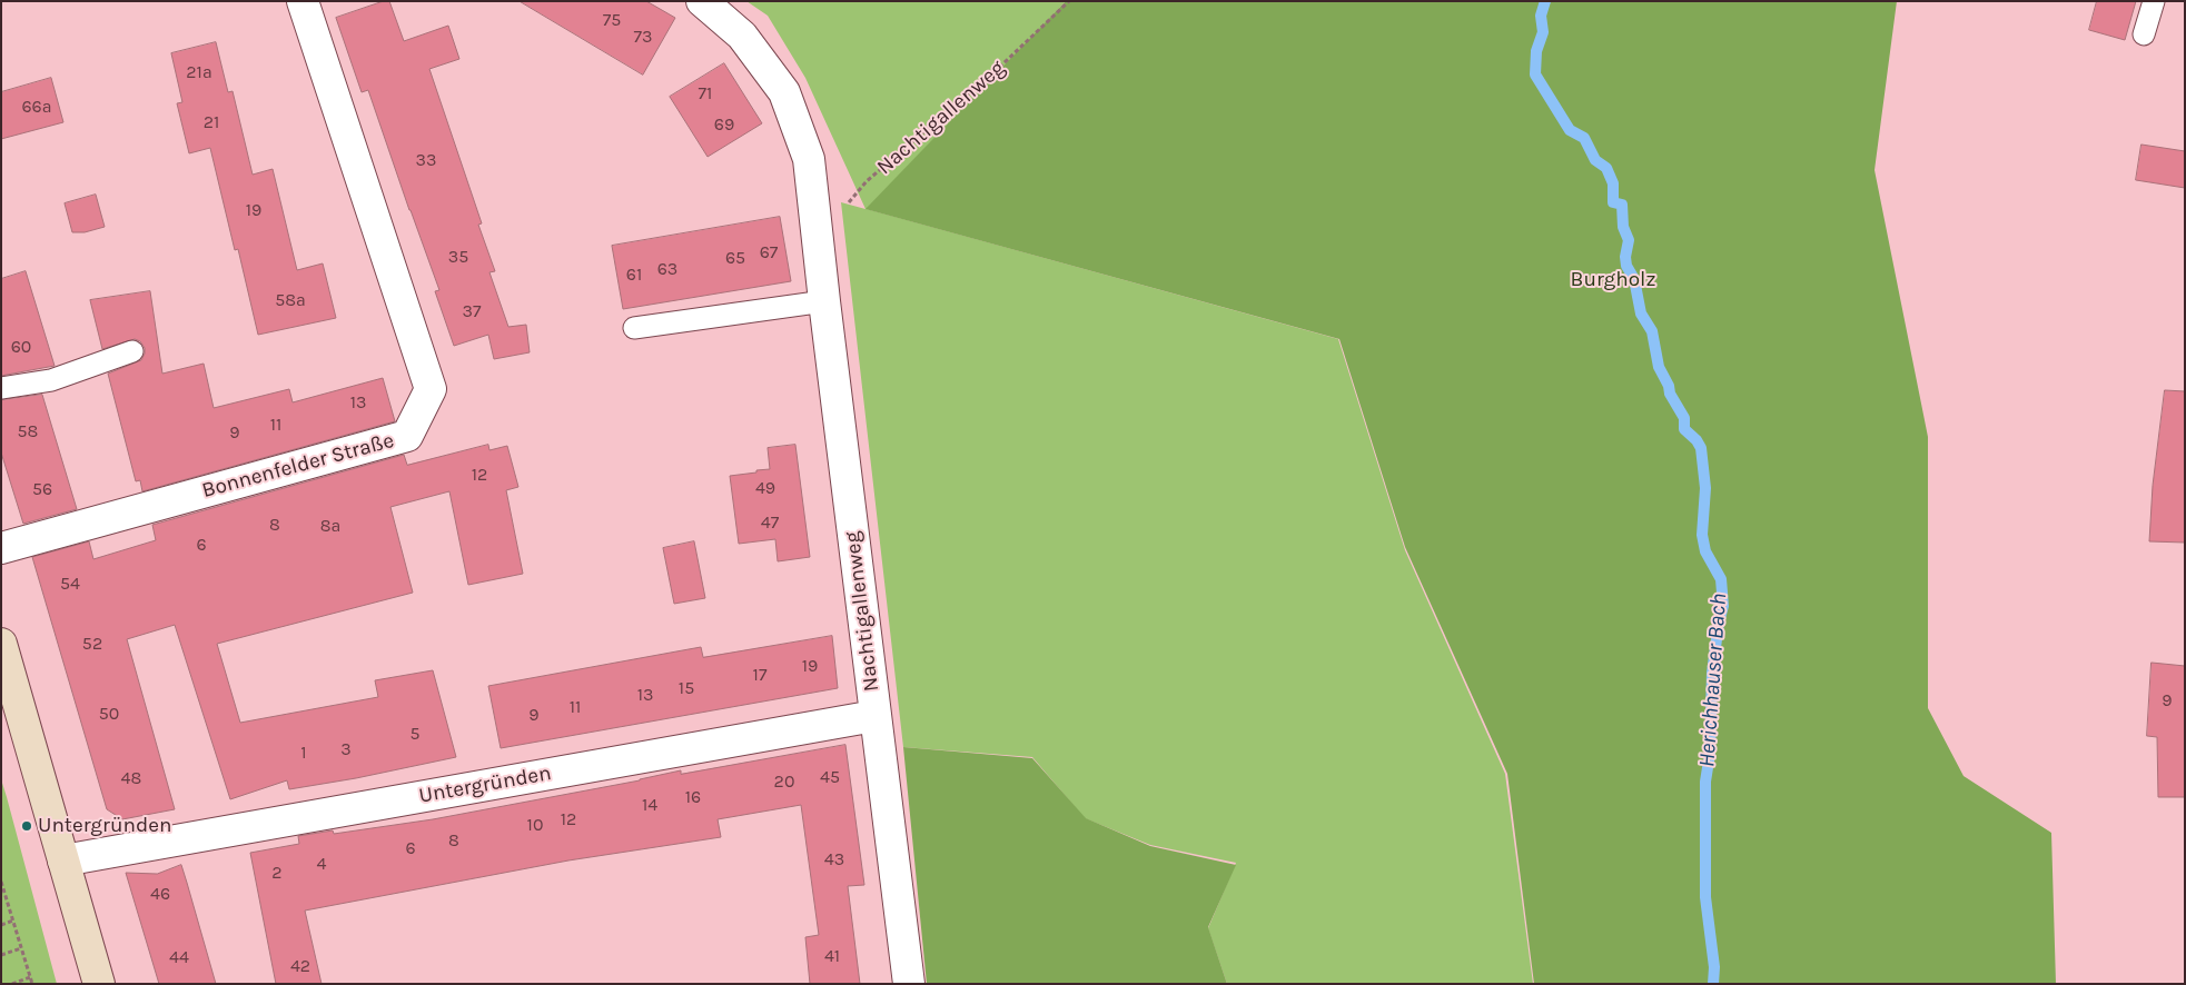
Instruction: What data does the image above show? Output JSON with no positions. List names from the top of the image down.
{
  "streets": {
    "street": ["Nachtigallenweg", "Bonnenfelder Straße", "Untergründen"]
  },
  "crossings": [
    ["Nachtigallenweg", "Untergründen"]
  ],
  "water": ["Herichhauser Bach"],
  "parks": ["Burgholz"],
  "places": ["Untergründen"],
  "house_numbers": [
    "75",
    "73",
    "21a",
    "71",
    "66a",
    "21",
    "69",
    "33",
    "19",
    "67",
    "35",
    "65",
    "63",
    "61",
    "58a",
    "37",
    "60",
    "13",
    "11",
    "58",
    "9",
    "12",
    "49",
    "56",
    "47",
    "8",
    "8a",
    "6",
    "54",
    "52",
    "19",
    "17",
    "15",
    "13",
    "9",
    "11",
    "50",
    "9",
    "5",
    "3",
    "1",
    "45",
    "48",
    "20",
    "16",
    "14",
    "12",
    "10",
    "8",
    "6",
    "43",
    "4",
    "2",
    "46",
    "41",
    "44",
    "42"
  ]
}
